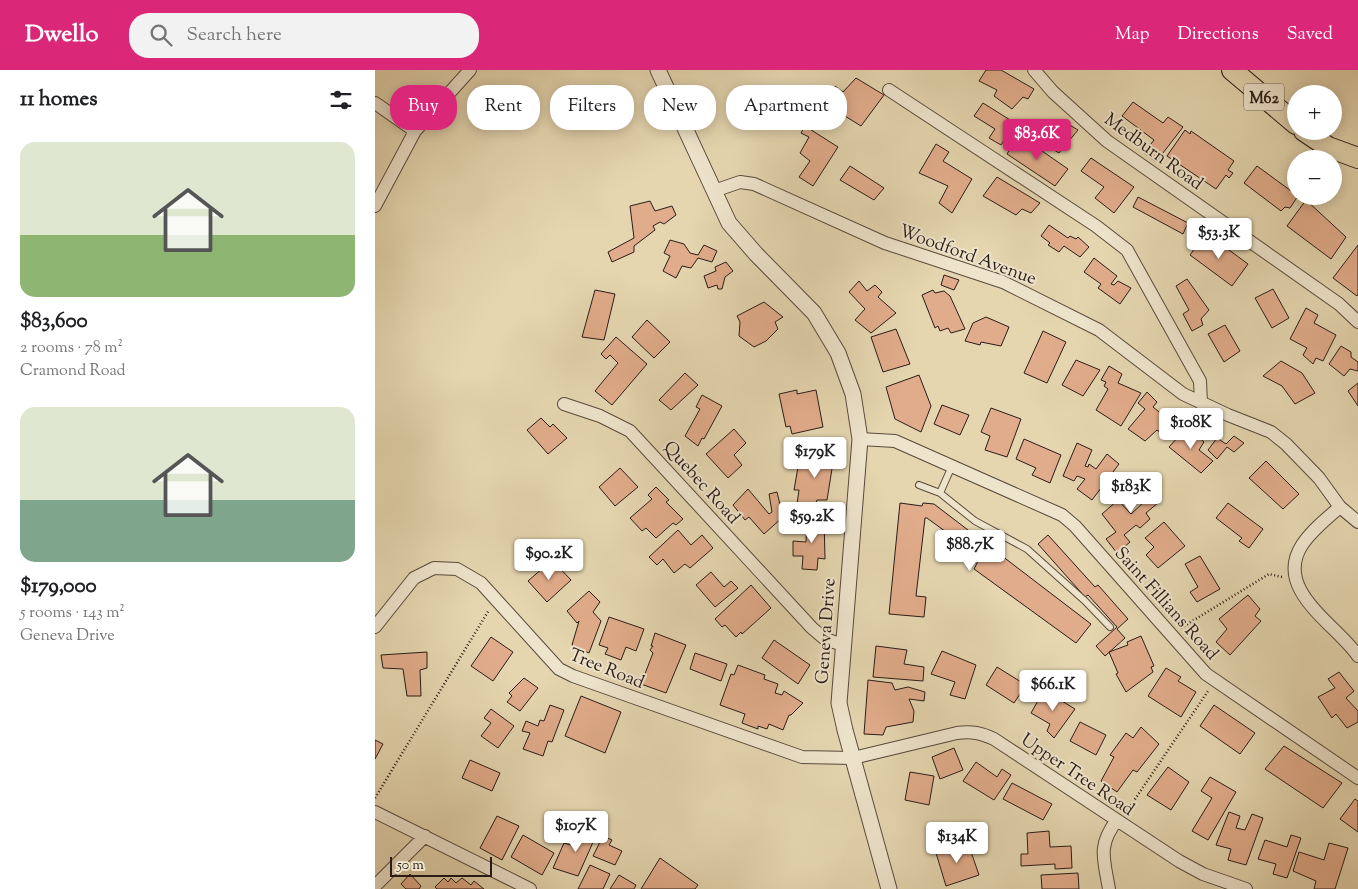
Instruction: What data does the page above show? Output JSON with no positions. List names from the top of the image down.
{
  "streets": {
    "main road": ["M62"],
    "street": [
      "Medburn Road",
      "Woodford Avenue",
      "Quebec Road",
      "Saint Fillians Road",
      "Geneva Drive",
      "Tree Road",
      "Upper Tree Road"
    ]
  },
  "crossings": [
    ["Woodford Avenue", "Geneva Drive"],
    ["Quebec Road", "Geneva Drive"],
    ["Saint Fillians Road", "Geneva Drive"],
    ["Geneva Drive", "Tree Road"],
    ["Geneva Drive", "Upper Tree Road"],
    ["Tree Road", "Upper Tree Road"]
  ],
  "scale_bar": "50 m",
  "page": {
    "header": "Dwello",
    "search": "Search here",
    "nav": ["Map", "Directions", "Saved"],
    "heading": "11 homes",
    "map_buttons": ["+", "−"],
    "chip": [
      "Buy",
      "Rent",
      "Filters",
      "New",
      "Apartment"
    ],
    "price": [
      "$83.6K",
      "$53.3K",
      "$108K",
      "$179K",
      "$183K",
      "$59.2K",
      "$88.7K",
      "$90.2K",
      "$66.1K",
      "$107K",
      "$134K"
    ],
    "list": [
      {
        "name": "$83,600",
        "note": "2 rooms · 78 m² · Cramond Road"
      },
      {
        "name": "$179,000",
        "note": "5 rooms · 143 m² · Geneva Drive"
      }
    ],
    "scale": "50 m"
  }
}
